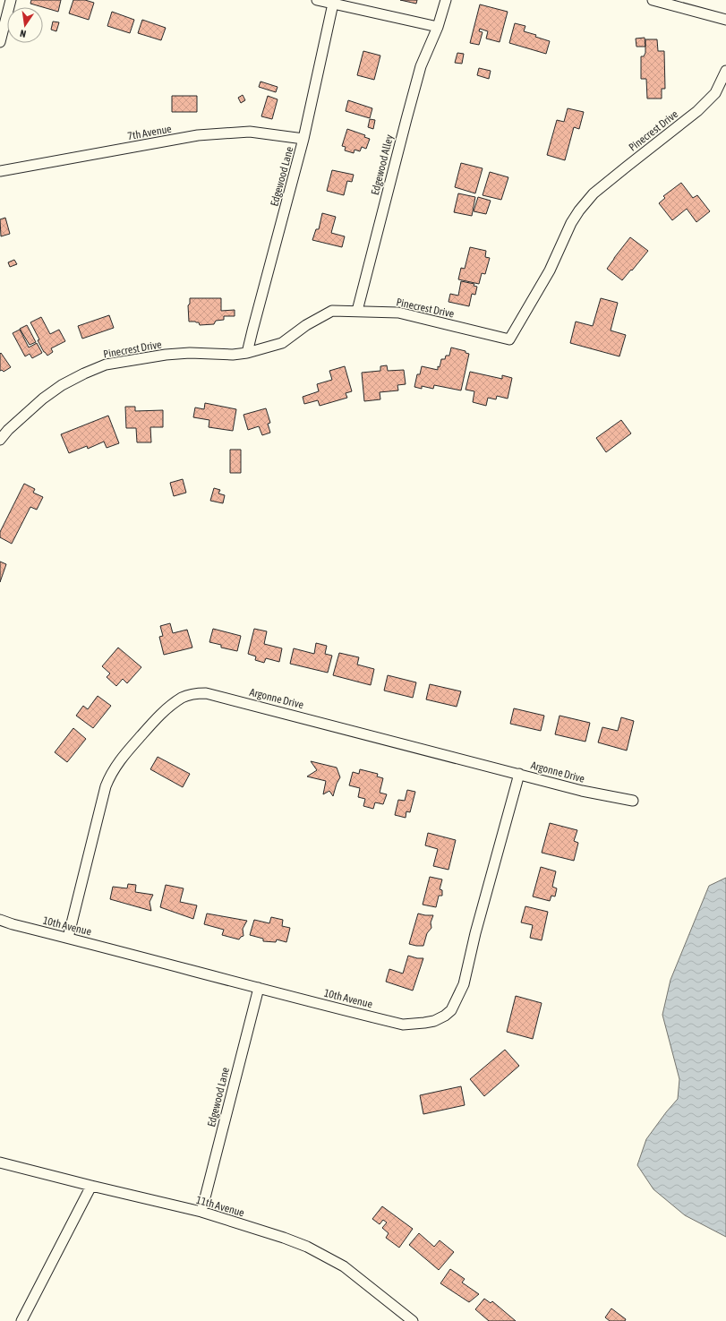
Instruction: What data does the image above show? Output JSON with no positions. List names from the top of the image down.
{
  "streets": {
    "street": [
      "Pinecrest Drive",
      "7th Avenue",
      "Edgewood Alley",
      "Edgewood Lane",
      "Argonne Drive",
      "10th Avenue",
      "11th Avenue"
    ]
  },
  "crossings": [
    ["Pinecrest Drive", "Edgewood Alley"],
    ["Pinecrest Drive", "Edgewood Lane"],
    ["7th Avenue", "Edgewood Lane"],
    ["Edgewood Lane", "10th Avenue"],
    ["Edgewood Lane", "11th Avenue"],
    ["Argonne Drive", "10th Avenue"]
  ],
  "north": "bottom"
}
